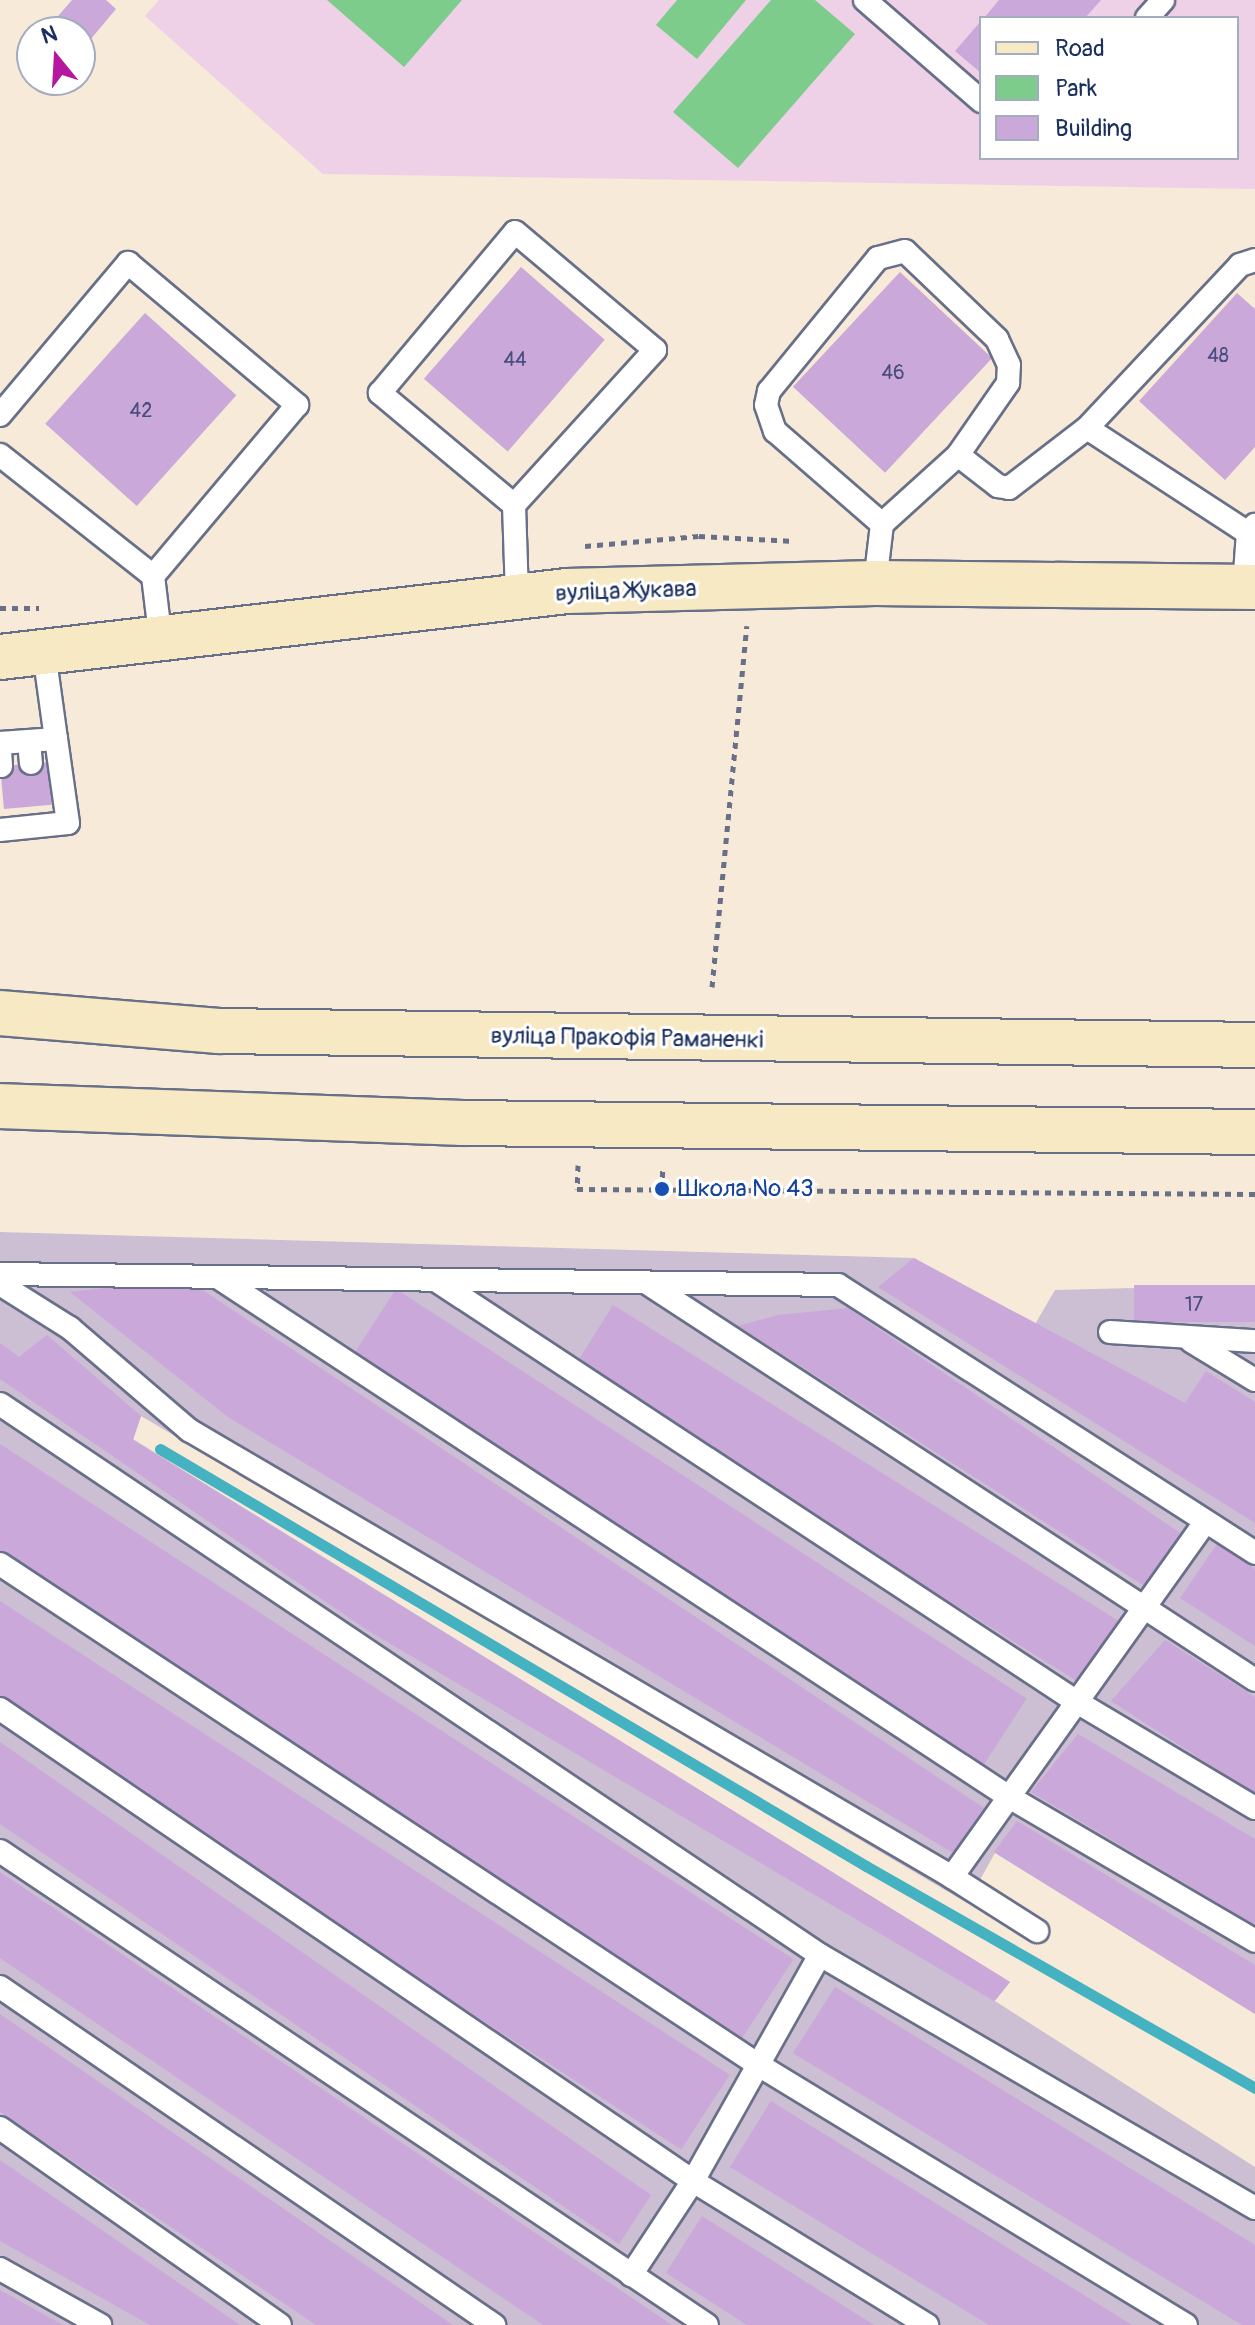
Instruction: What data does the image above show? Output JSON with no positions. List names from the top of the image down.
{
  "streets": {
    "street": ["вуліца Жукава", "вуліца Пракофія Раманенкі"]
  },
  "places": ["Школа № 43"],
  "house_numbers": [
    "48",
    "44",
    "46",
    "42",
    "17"
  ],
  "legend": ["Road", "Park", "Building"],
  "north": "top"
}
